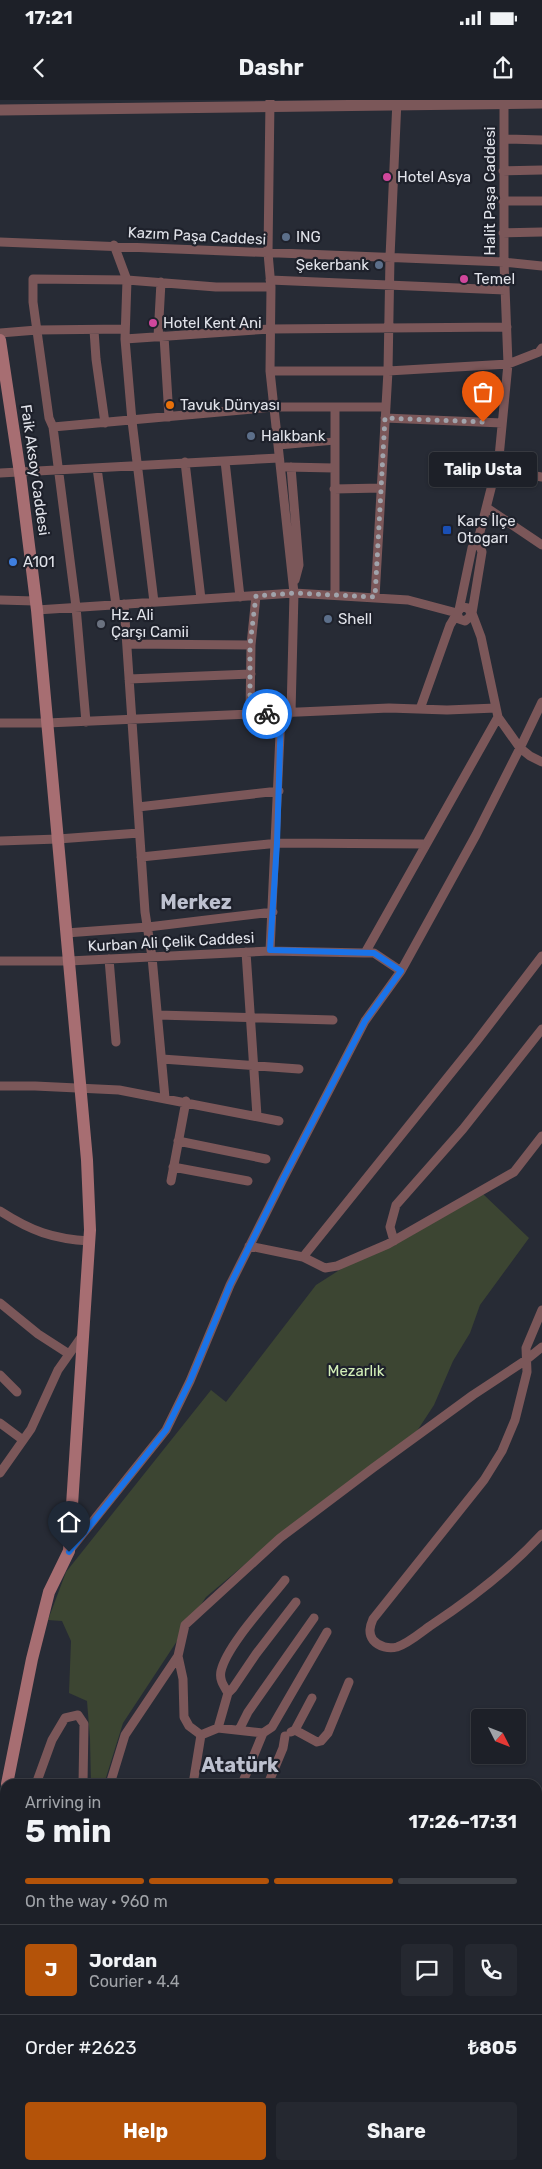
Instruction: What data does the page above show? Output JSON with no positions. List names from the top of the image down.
{
  "streets": {
    "main road": ["Faik Aksoy Caddesi"],
    "street": ["Halit Paşa Caddesi", "Kazım Paşa Caddesi", "Kurban Ali Çelik Caddesi"]
  },
  "crossings": [
    ["Halit Paşa Caddesi", "Kazım Paşa Caddesi"],
    ["Faik Aksoy Caddesi", "Kurban Ali Çelik Caddesi"]
  ],
  "districts": ["Merkez", "Atatürk"],
  "parks": ["Mezarlık"],
  "places": {
    "other": [
      "Hotel Asya",
      "ING",
      "Şekerbank",
      "Temel",
      "Hotel Kent Ani",
      "Tavuk Dünyası",
      "Talip Usta",
      "Halkbank",
      "A101",
      "Shell",
      "Hz. Ali Çarşı Camii"
    ],
    "transit": ["Kars İlçe Otogarı"]
  },
  "north": "bottom right",
  "page": {
    "status": "17:21",
    "header": "Dashr",
    "bubble": "Talip Usta",
    "heading": ["5 min", "Arriving in", "17:26–17:31"],
    "panel": [
      "Jordan",
      "Courier · 4.4",
      "Order #2623",
      "₺805"
    ],
    "bar": "On the way · 960 m",
    "round": "J",
    "buttons": ["Help", "Share"]
  }
}
